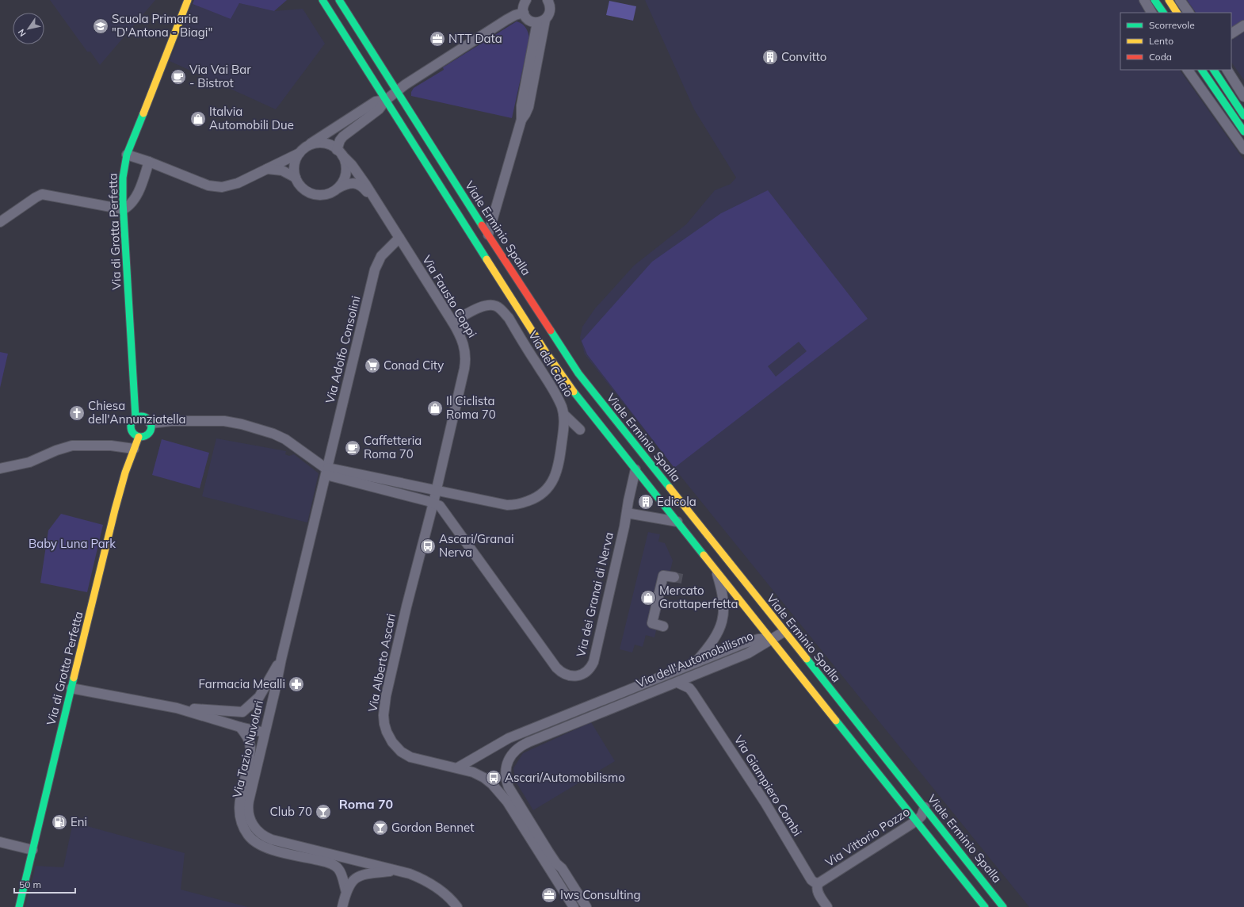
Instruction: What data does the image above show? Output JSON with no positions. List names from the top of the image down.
{
  "streets": {
    "main road": ["Viale Erminio Spalla", "Via di Grotta Perfetta"],
    "street": [
      "Via Fausto Coppi",
      "Via Adolfo Consolini",
      "Via del Calcio",
      "Via dei Granai di Nerva",
      "Via dell'Automobilismo",
      "Via Alberto Ascari",
      "Via Tazio Nuvolari",
      "Via Giampiero Combi",
      "Via Vittorio Pozzo"
    ]
  },
  "crossings": [
    ["Viale Erminio Spalla", "Via dei Granai di Nerva"],
    ["Viale Erminio Spalla", "Via dell'Automobilismo"],
    ["Viale Erminio Spalla", "Via Vittorio Pozzo"],
    ["Via Fausto Coppi", "Via Adolfo Consolini"],
    ["Via Fausto Coppi", "Via del Calcio"],
    ["Via Fausto Coppi", "Via dei Granai di Nerva"],
    ["Via Fausto Coppi", "Via Alberto Ascari"],
    ["Via Adolfo Consolini", "Via Tazio Nuvolari"],
    ["Via dei Granai di Nerva", "Via Alberto Ascari"],
    ["Via dell'Automobilismo", "Via Alberto Ascari"],
    ["Via dell'Automobilismo", "Via Giampiero Combi"],
    ["Via Giampiero Combi", "Via Vittorio Pozzo"]
  ],
  "districts": ["Roma 70"],
  "parks": ["Baby Luna Park"],
  "places": {
    "school or university": ["Scuola Primaria \"D'Antona - Biagi\""],
    "office": ["NTT Data", "Iws Consulting"],
    "building": ["Convitto", "Edicola"],
    "cafe": ["Via Vai Bar - Bistrot", "Caffetteria Roma 70"],
    "shop": ["Italvia Automobili Due", "Il Ciclista Roma 70", "Mercato Grottaperfetta"],
    "supermarket": ["Conad City"],
    "church": ["Chiesa dell'Annunziatella"],
    "bus stop": ["Ascari/Granai Nerva", "Ascari/Automobilismo"],
    "pharmacy": ["Farmacia Mealli"],
    "bar": ["Club 70", "Gordon Bennet"],
    "fuel station": ["Eni"]
  },
  "legend": ["Scorrevole", "Lento", "Coda"],
  "scale_bar": "50 m",
  "north": "bottom left"
}
